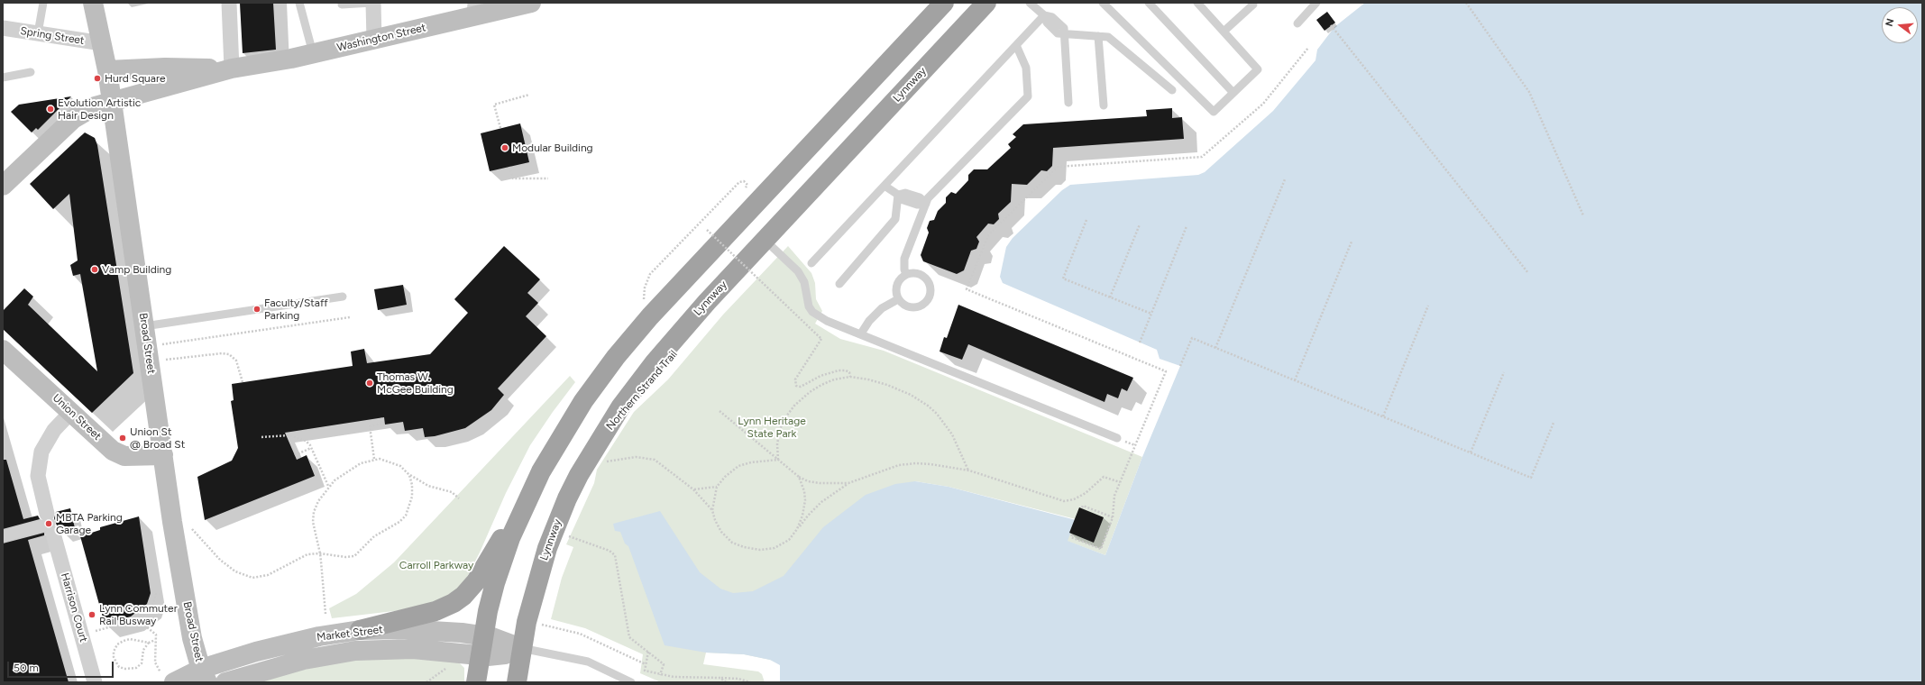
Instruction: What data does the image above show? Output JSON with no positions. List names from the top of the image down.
{
  "streets": {
    "highway": ["Lynnway"],
    "main road": [
      "Washington Street",
      "Broad Street",
      "Union Street",
      "Market Street"
    ],
    "street": ["Spring Street", "Harrison Court"]
  },
  "crossings": [
    ["Spring Street", "Broad Street"],
    ["Washington Street", "Broad Street"],
    ["Broad Street", "Union Street"],
    ["Broad Street", "Market Street"],
    ["Union Street", "Harrison Court"]
  ],
  "parks": ["Lynn Heritage State Park", "Carroll Parkway"],
  "places": [
    "Hurd Square",
    "Evolution Artistic Hair Design",
    "Modular Building",
    "Vamp Building",
    "Faculty/Staff Parking",
    "Thomas W. McGee Building",
    "Union St @ Broad St",
    "MBTA Parking Garage",
    "Lynn Commuter Rail Busway"
  ],
  "scale_bar": "50 m",
  "north": "left"
}
